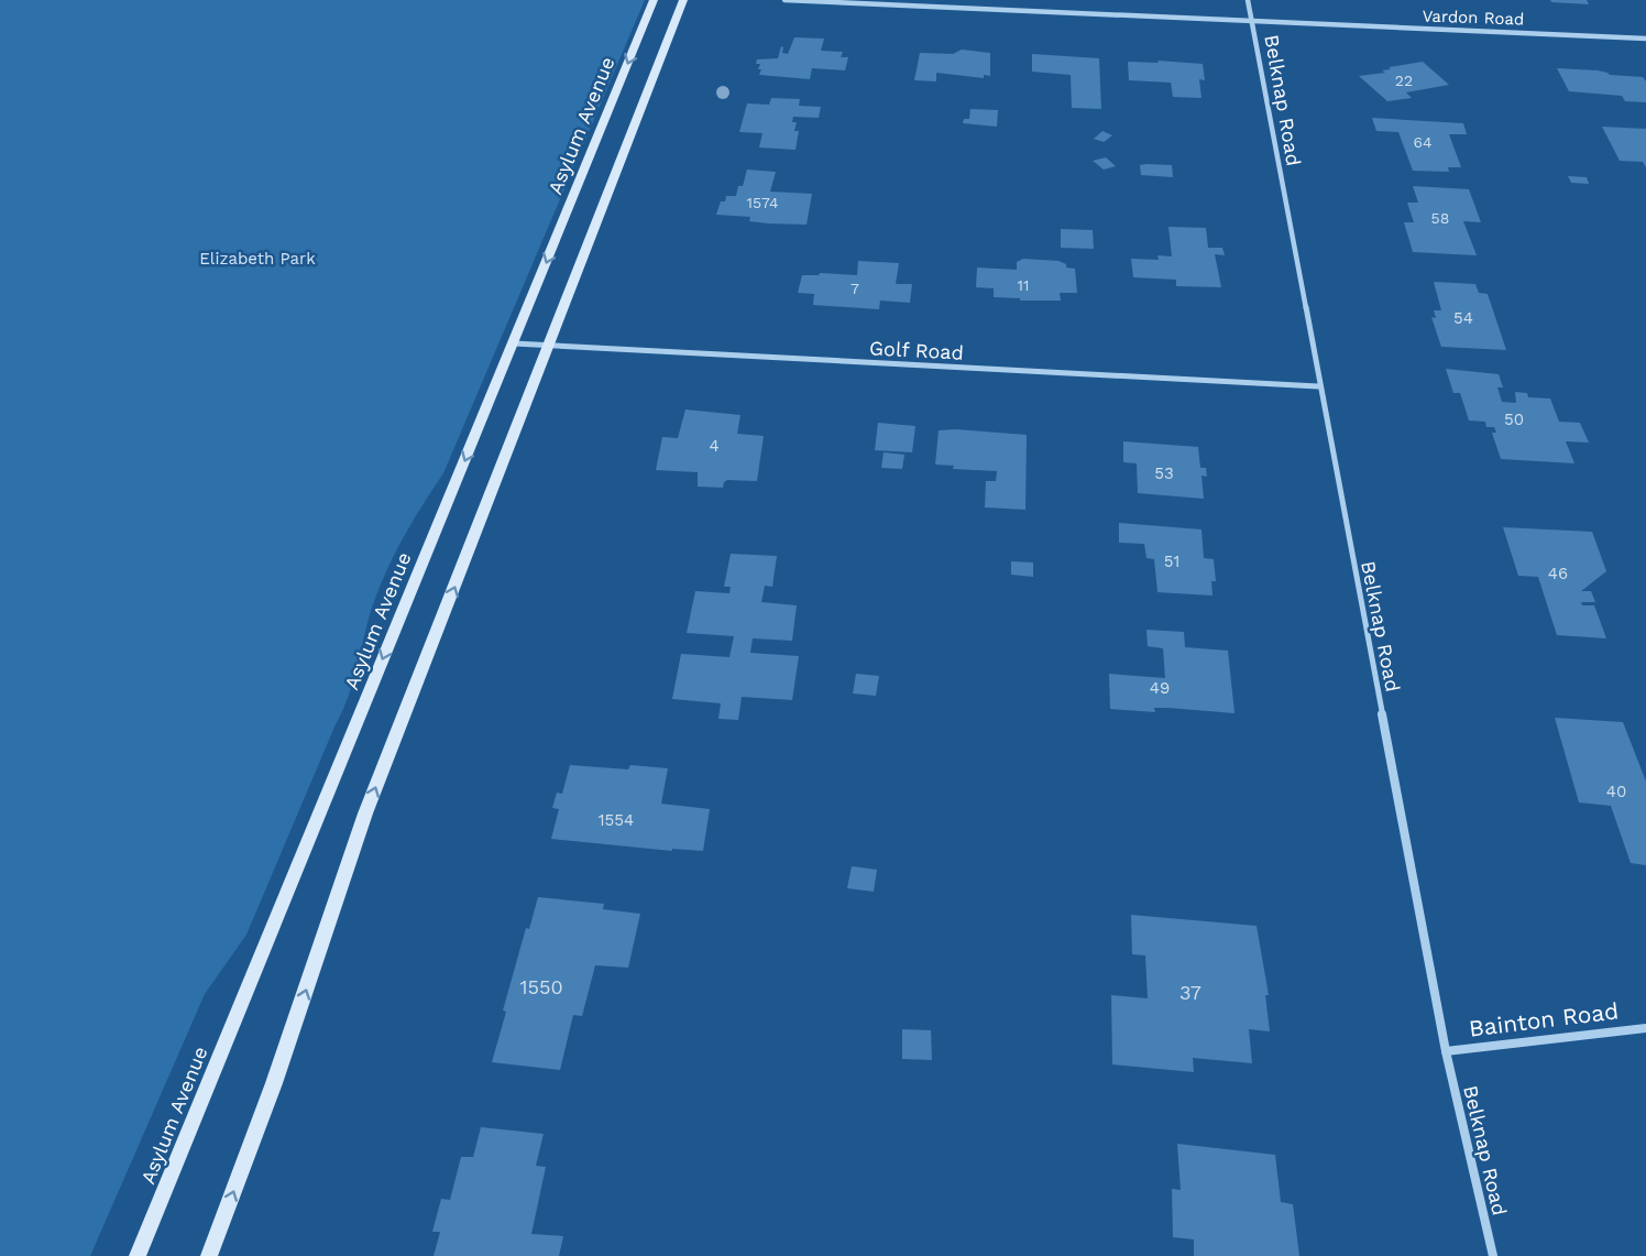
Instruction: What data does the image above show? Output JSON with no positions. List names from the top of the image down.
{
  "streets": {
    "main road": ["Asylum Avenue"],
    "street": [
      "Vardon Road",
      "Belknap Road",
      "Golf Road",
      "Bainton Road"
    ]
  },
  "crossings": [
    ["Vardon Road", "Belknap Road"],
    ["Belknap Road", "Golf Road"],
    ["Belknap Road", "Bainton Road"],
    ["Asylum Avenue", "Golf Road"]
  ],
  "parks": ["Elizabeth Park"],
  "house_numbers": [
    "22",
    "64",
    "1574",
    "58",
    "11",
    "7",
    "54",
    "50",
    "4",
    "53",
    "51",
    "46",
    "49",
    "40",
    "1554",
    "1550",
    "37"
  ]
}
